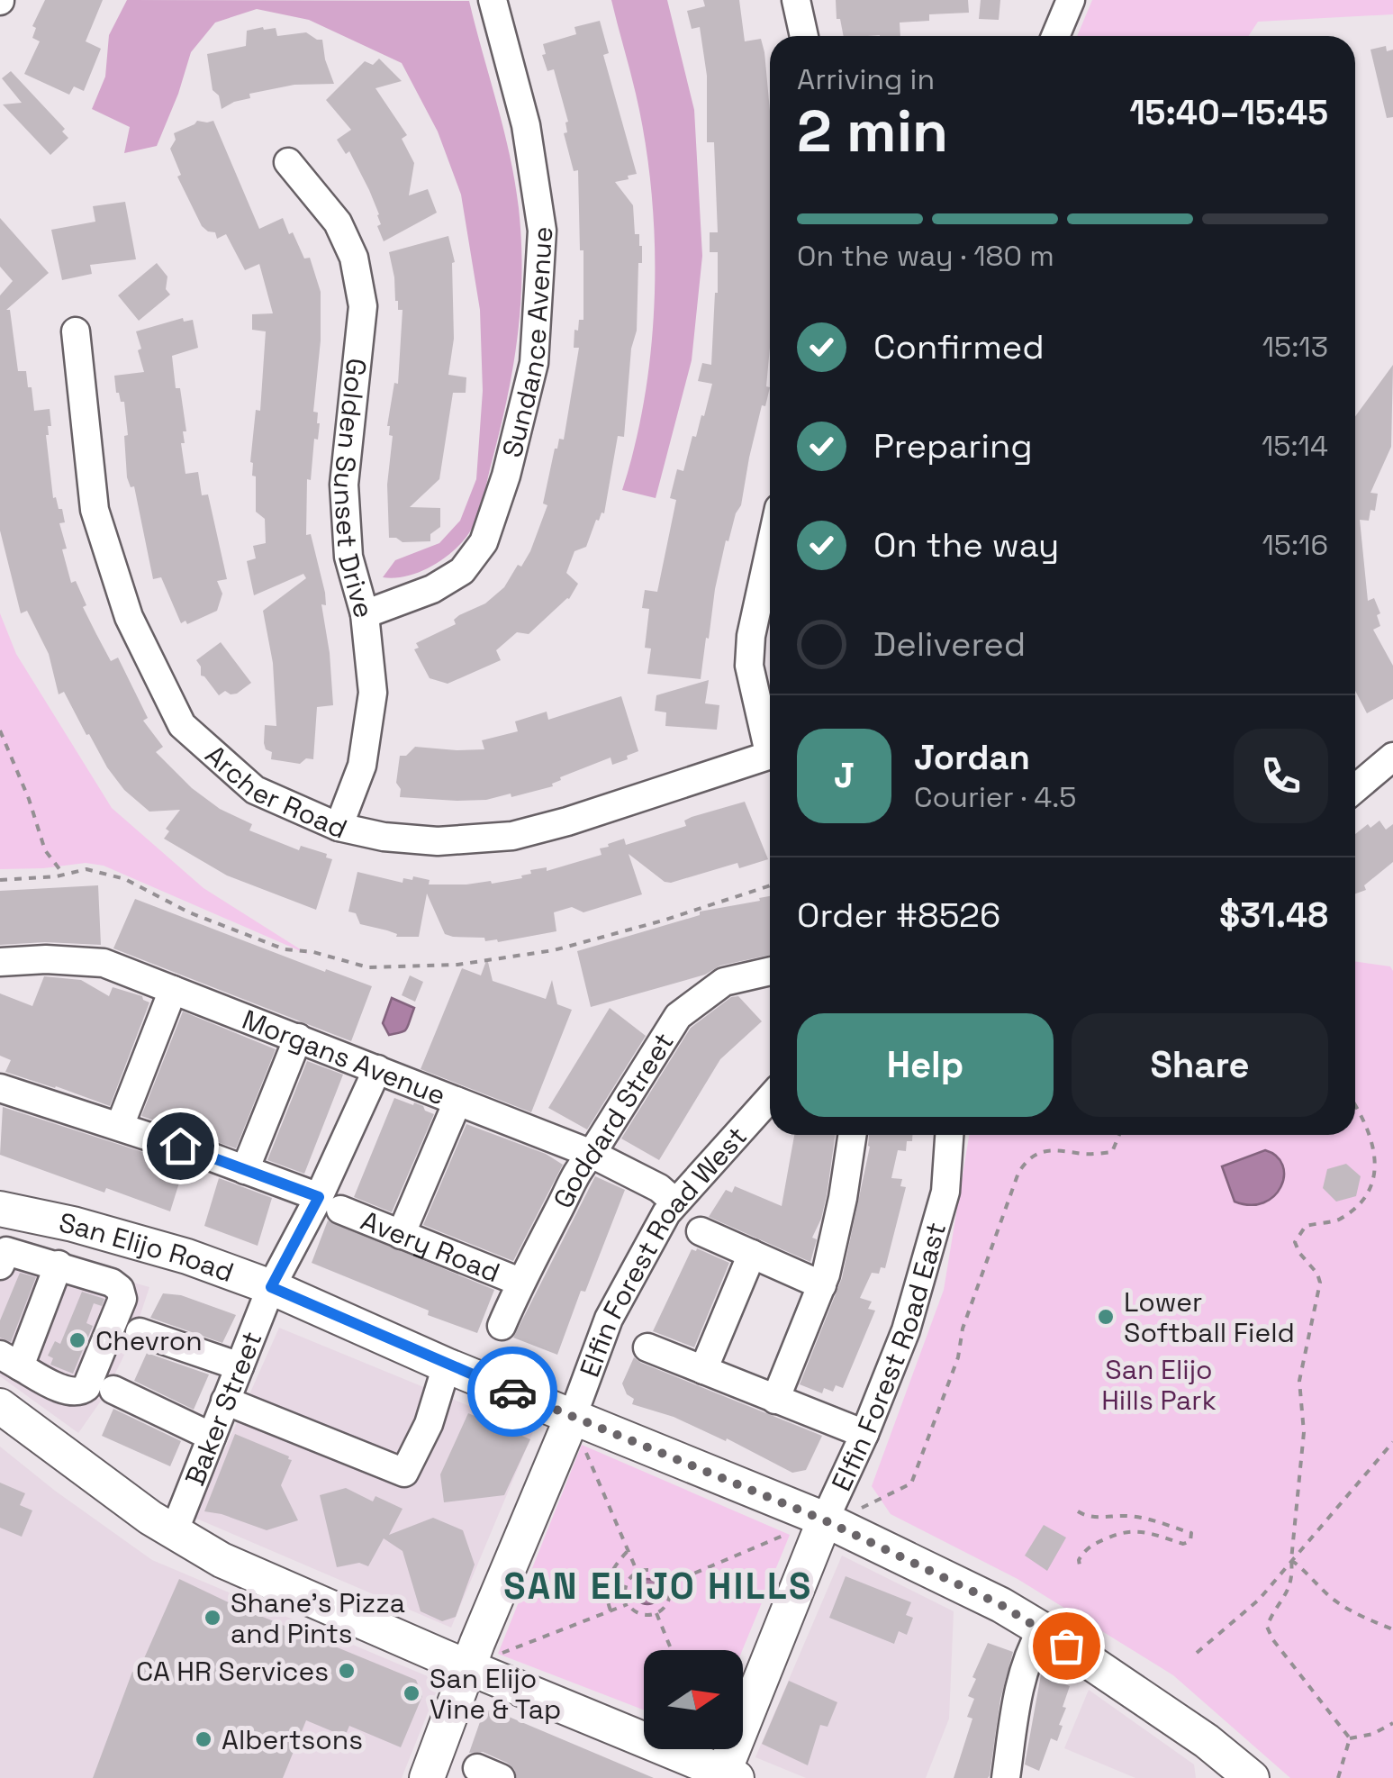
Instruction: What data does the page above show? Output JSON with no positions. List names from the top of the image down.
{
  "streets": {
    "main road": ["San Elijo Road", "Elfin Forest Road West", "Elfin Forest Road East"],
    "street": [
      "Sundance Avenue",
      "Golden Sunset Drive",
      "Archer Road",
      "Morgans Avenue",
      "Goddard Street",
      "Avery Road",
      "Baker Street"
    ]
  },
  "crossings": [
    ["Sundance Avenue", "Golden Sunset Drive"],
    ["Golden Sunset Drive", "Archer Road"],
    ["Morgans Avenue", "Goddard Street"],
    ["Morgans Avenue", "Elfin Forest Road West"],
    ["Morgans Avenue", "Baker Street"],
    ["Goddard Street", "Avery Road"],
    ["Avery Road", "Baker Street"],
    ["San Elijo Road", "Elfin Forest Road West"],
    ["San Elijo Road", "Elfin Forest Road East"],
    ["San Elijo Road", "Baker Street"]
  ],
  "districts": ["SAN ELIJO HILLS"],
  "parks": ["San Elijo Hills Park"],
  "places": [
    "Lower Softball Field",
    "Chevron",
    "Shane's Pizza and Pints",
    "CA HR Services",
    "San Elijo Vine & Tap",
    "Albertsons"
  ],
  "north": "right",
  "page": {
    "heading": ["2 min", "Arriving in", "15:40–15:45"],
    "panel": [
      "Jordan",
      "Courier · 4.5",
      "Order #8526",
      "$31.48"
    ],
    "bar": "On the way · 180 m",
    "list": [
      ["Confirmed", "15:13"],
      ["Preparing", "15:14"],
      ["On the way", "15:16"],
      "Delivered"
    ],
    "round": "J",
    "buttons": ["Help", "Share"]
  }
}
